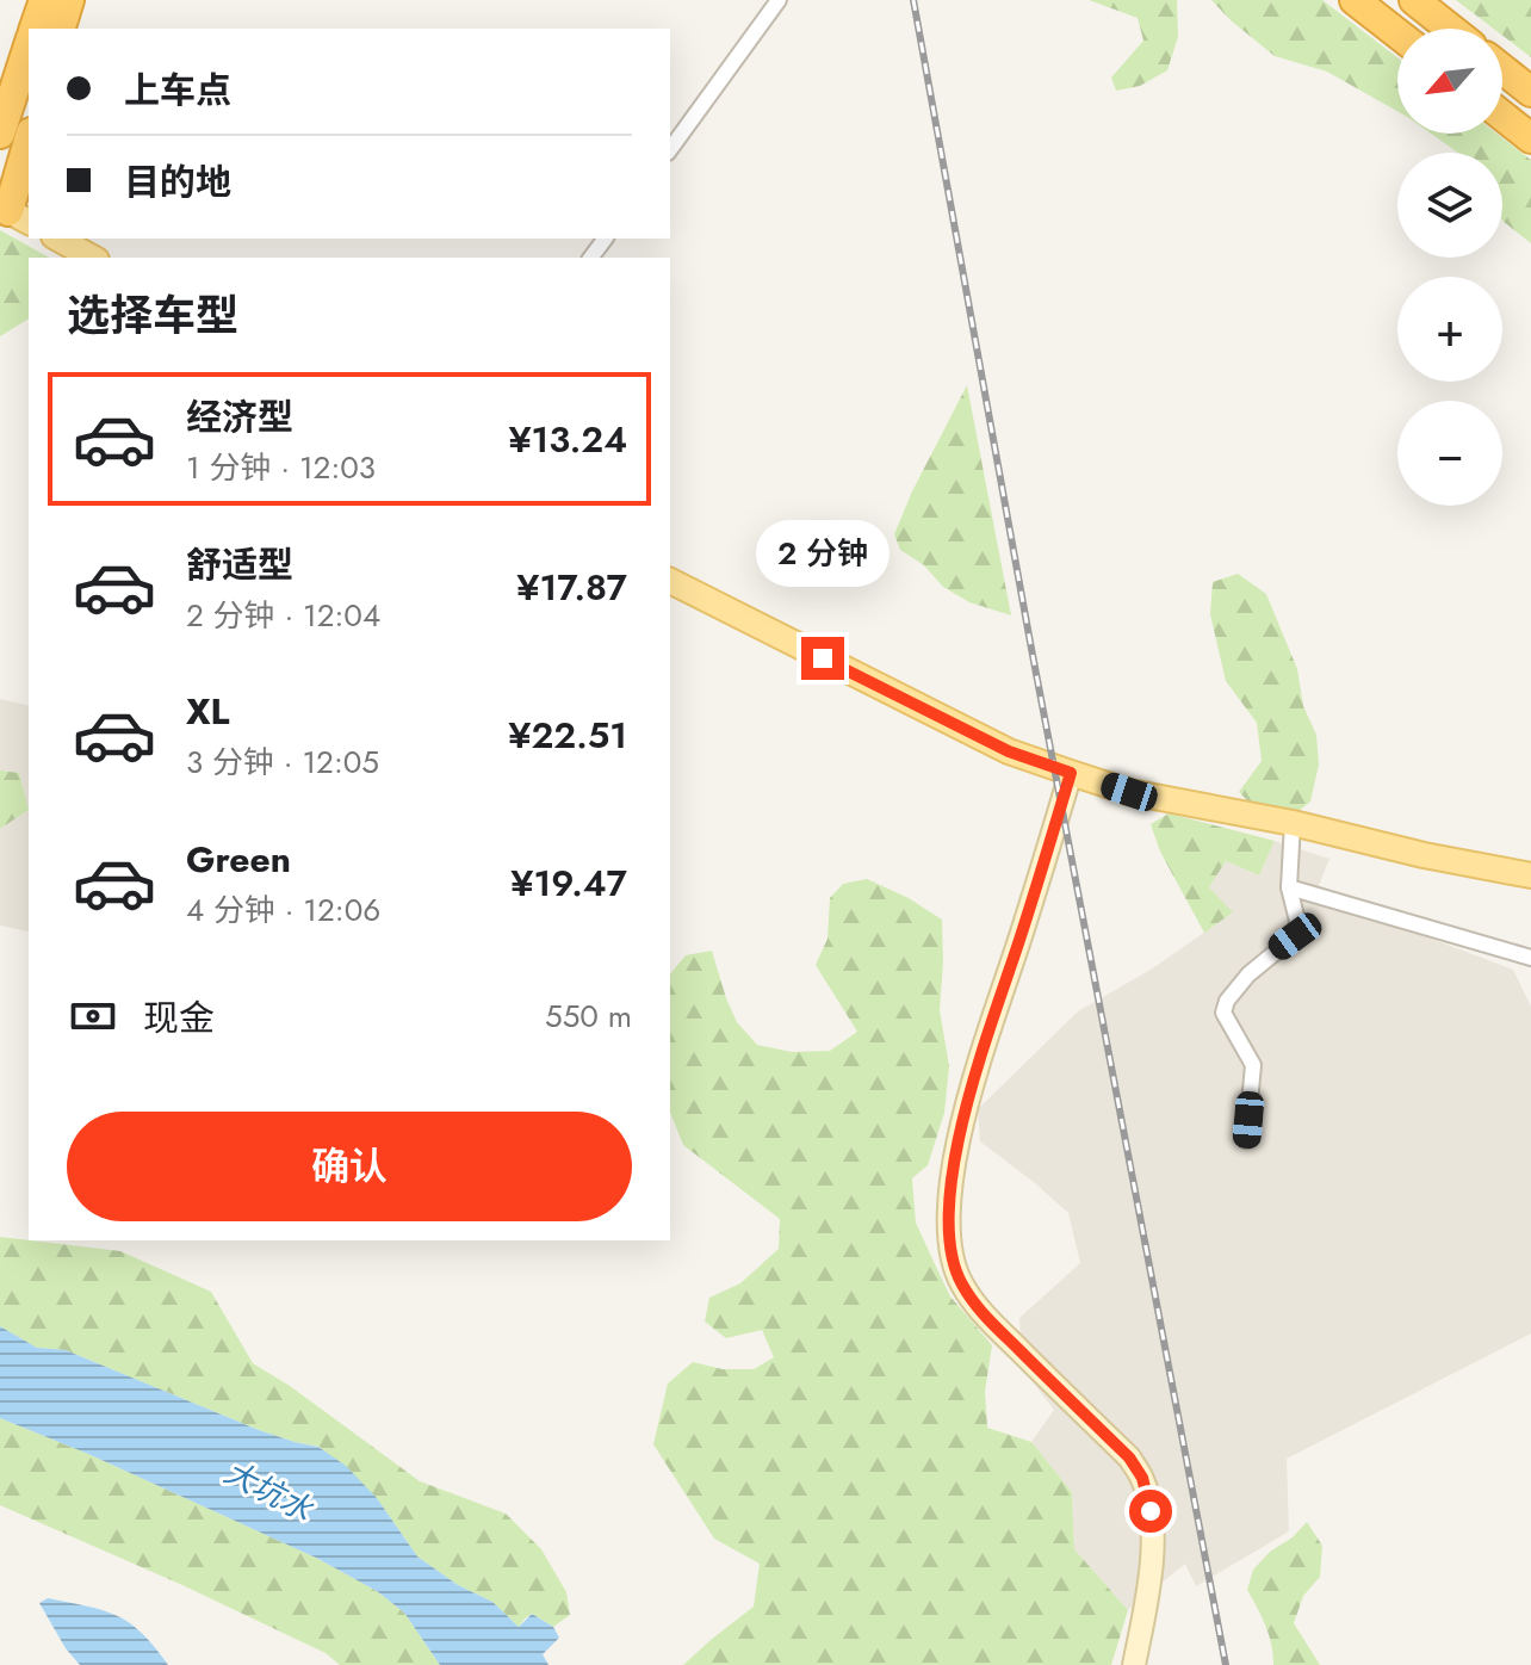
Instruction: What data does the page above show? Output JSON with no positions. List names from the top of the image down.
{
  "water": ["大坑水"],
  "north": "bottom left",
  "page": {
    "map_buttons": ["+", "−"],
    "banner": ["上车点", "目的地"],
    "heading": "选择车型",
    "list": [
      {
        "name": "经济型",
        "note": "1 分钟 · 12:03",
        "value": "¥13.24"
      },
      {
        "name": "舒适型",
        "note": "2 分钟 · 12:04",
        "value": "¥17.87"
      },
      {
        "name": "XL",
        "note": "3 分钟 · 12:05",
        "value": "¥22.51"
      },
      {
        "name": "Green",
        "note": "4 分钟 · 12:06",
        "value": "¥19.47"
      }
    ],
    "bubble": "2 分钟",
    "pay": ["现金", "550 m"],
    "buttons": "确认"
  }
}
